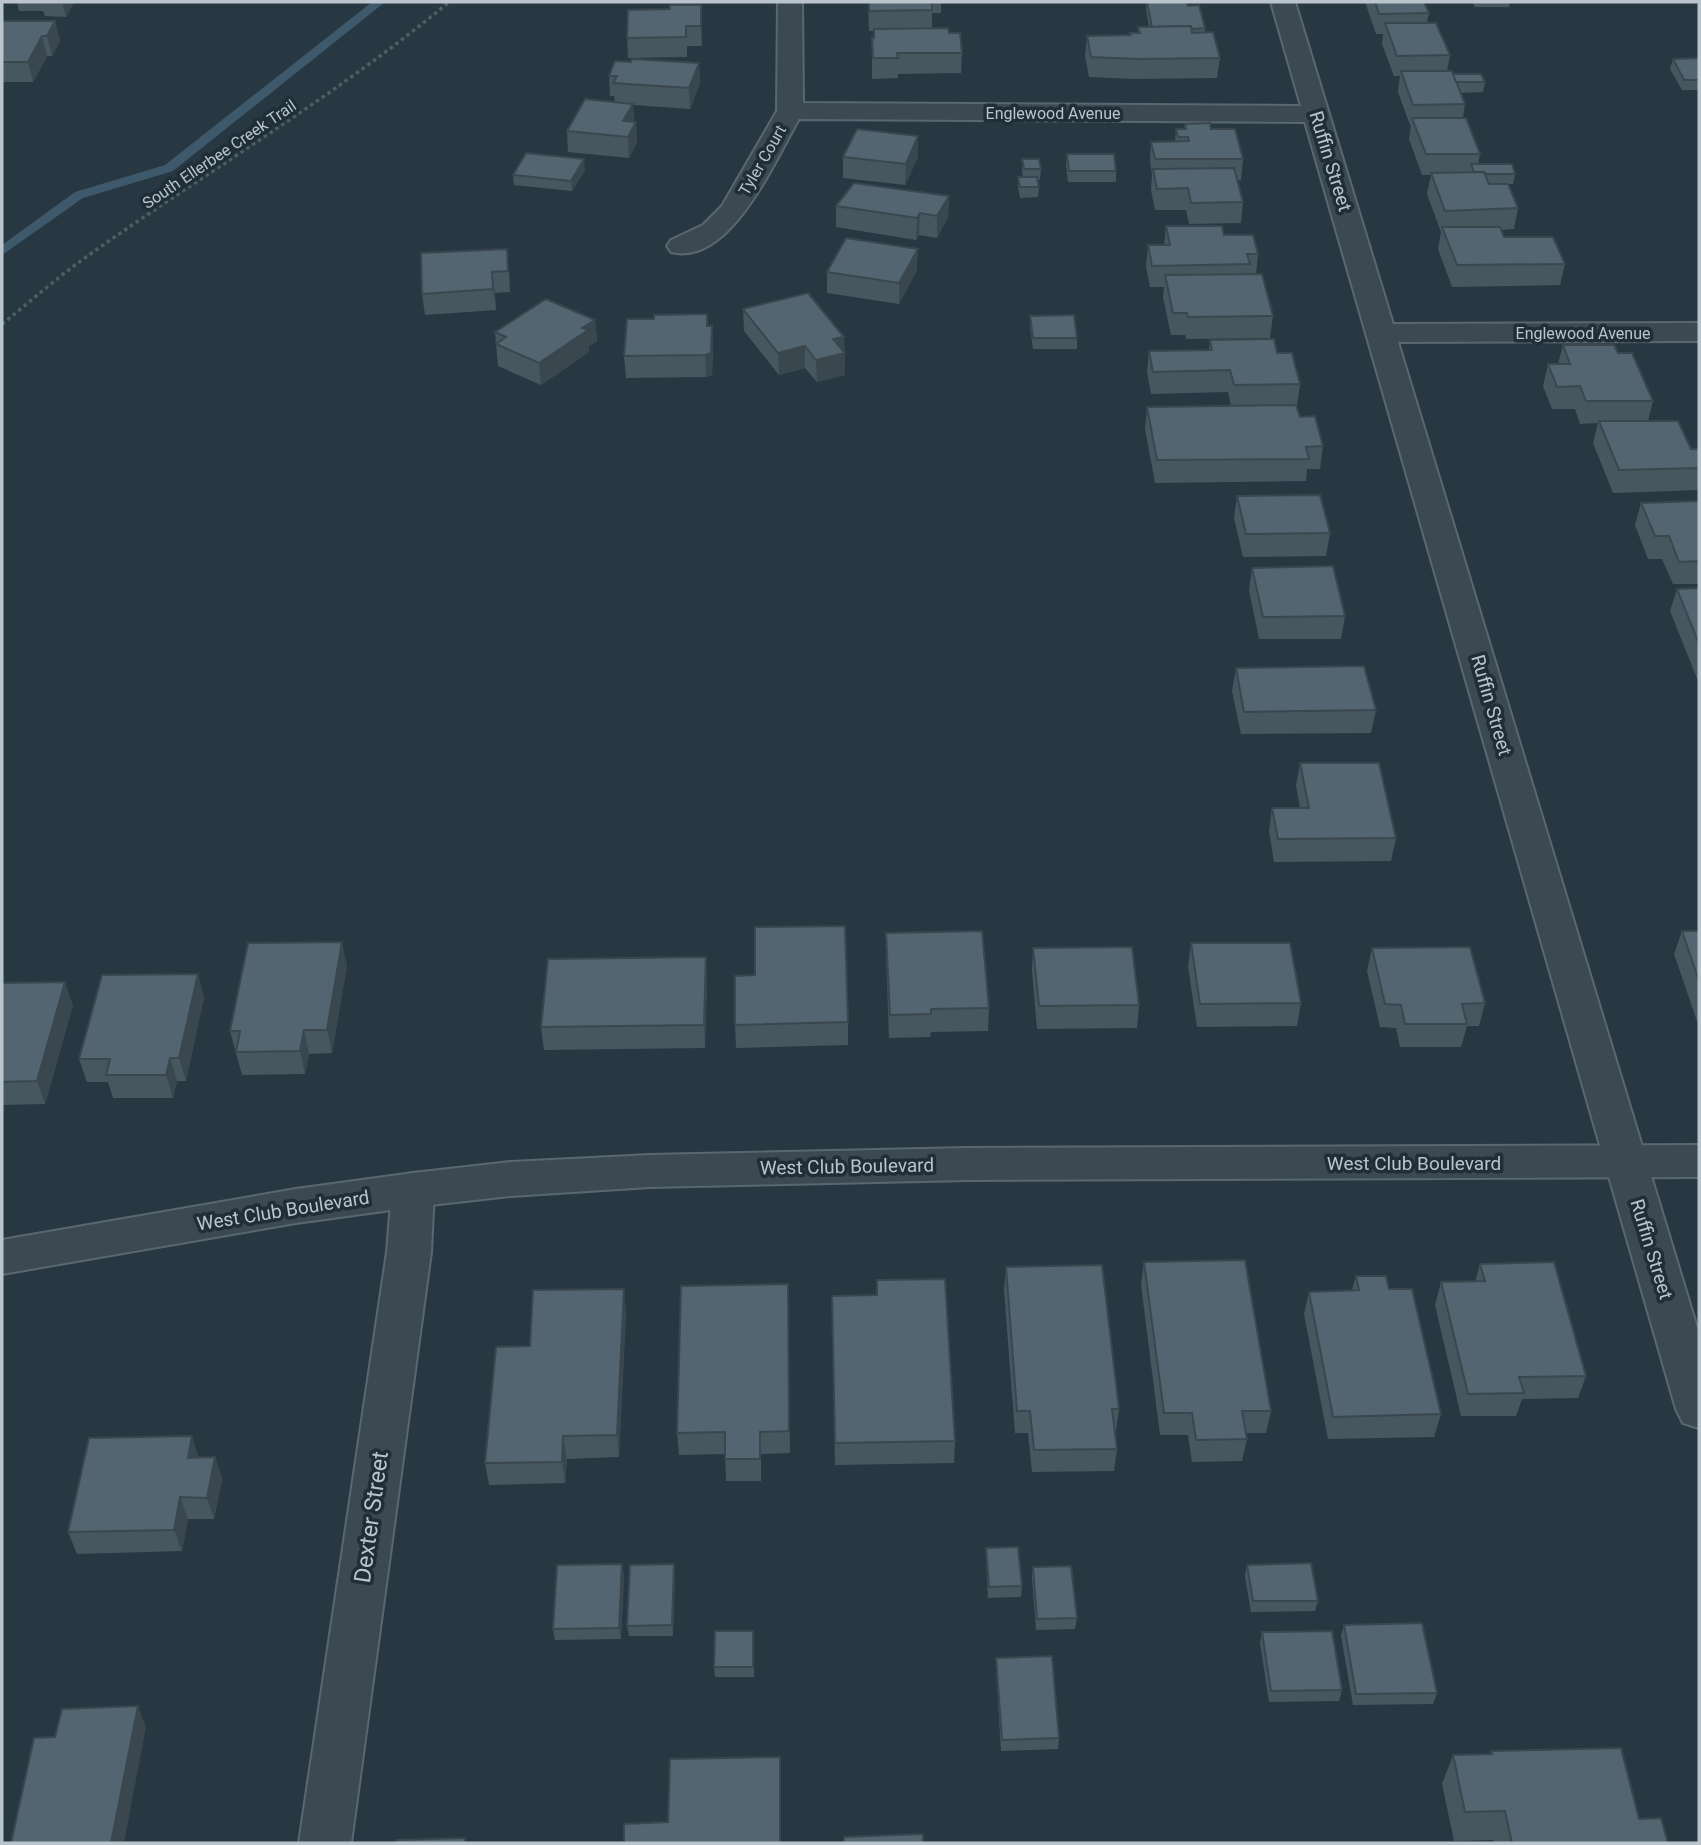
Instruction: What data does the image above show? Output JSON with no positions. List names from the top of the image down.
{
  "streets": {
    "street": [
      "Englewood Avenue",
      "Tyler Court",
      "Ruffin Street",
      "West Club Boulevard",
      "Dexter Street"
    ],
    "path": ["South Ellerbee Creek Trail"]
  },
  "crossings": [
    ["Englewood Avenue", "Tyler Court"],
    ["Englewood Avenue", "Ruffin Street"],
    ["Ruffin Street", "West Club Boulevard"],
    ["West Club Boulevard", "Dexter Street"]
  ]
}
